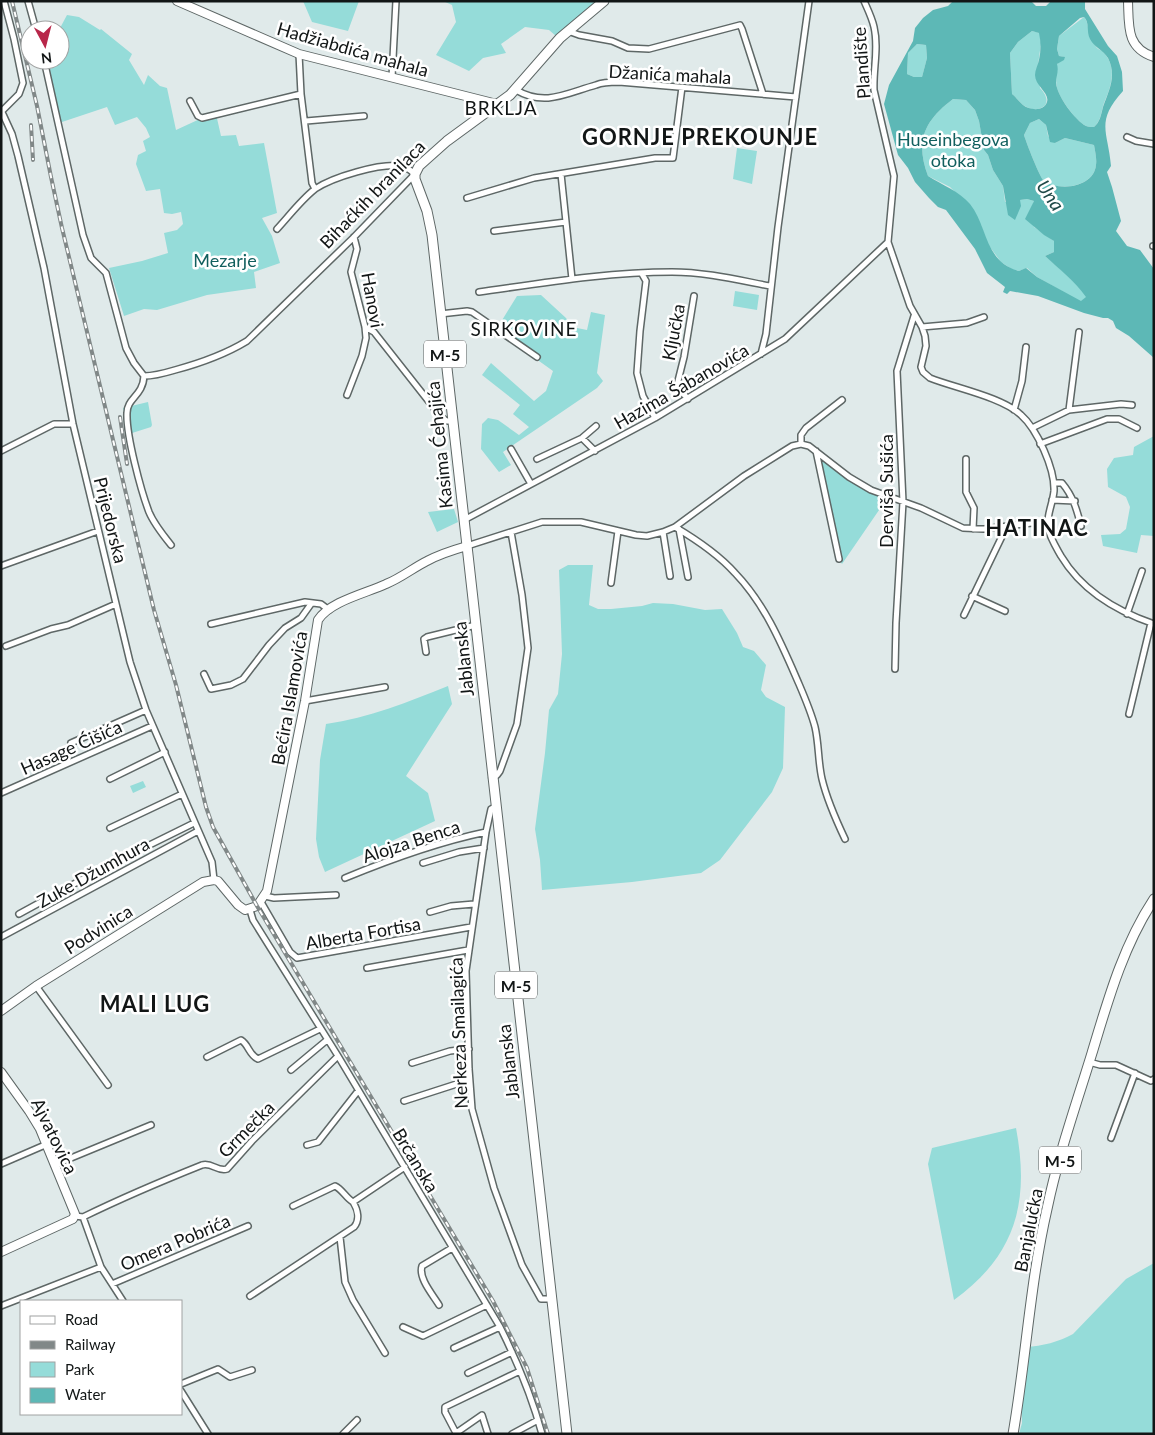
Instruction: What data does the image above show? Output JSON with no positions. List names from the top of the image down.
{
  "streets": {
    "main road": [
      "Bihaćkih branilaca",
      "M-5",
      "Kasima Ćehajića",
      "Jablanska",
      "Banjalučka"
    ],
    "street": [
      "Hadžiabdića mahala",
      "Plandište",
      "Džanića mahala",
      "Hanovi",
      "Ključka",
      "Hazima Šabanovića",
      "Derviša Sušića",
      "Prijedorska",
      "Bećira Islamovića",
      "Hasage Ćišića",
      "Alojza Benca",
      "Zuke Džumhura",
      "Podvinica",
      "Alberta Fortisa",
      "Nerkeza Smailagića",
      "Grmečka",
      "Ajvatovica",
      "Brčanska",
      "Omera Pobrića"
    ]
  },
  "crossings": [
    ["Hadžiabdića mahala", "Bihaćkih branilaca"],
    ["Plandište", "Hazima Šabanovića"],
    ["Džanića mahala", "Bihaćkih branilaca"],
    ["Bihaćkih branilaca", "Hanovi"],
    ["Bihaćkih branilaca", "Kasima Ćehajića"],
    ["Ključka", "Hazima Šabanovića"],
    ["Hazima Šabanovića", "Kasima Ćehajića"],
    ["Kasima Ćehajića", "Jablanska"],
    ["Kasima Ćehajića", "Bećira Islamovića"],
    ["Prijedorska", "Hasage Ćišića"],
    ["Prijedorska", "Zuke Džumhura"],
    ["Prijedorska", "Podvinica"],
    ["Jablanska", "Bećira Islamovića"],
    ["Jablanska", "Nerkeza Smailagića"],
    ["Bećira Islamovića", "Alberta Fortisa"],
    ["Alojza Benca", "Nerkeza Smailagića"],
    ["Alberta Fortisa", "Nerkeza Smailagića"],
    ["Grmečka", "Ajvatovica"],
    ["Grmečka", "Brčanska"],
    ["Ajvatovica", "Omera Pobrića"]
  ],
  "districts": [
    "BRKLJA",
    "GORNJE PREKOUNJE",
    "SIRKOVINE",
    "HATINAC",
    "MALI LUG"
  ],
  "water": ["Una"],
  "parks": ["Huseinbegova otoka", "Mezarje"],
  "legend": [
    "Road",
    "Railway",
    "Park",
    "Water"
  ],
  "north": "bottom"
}
